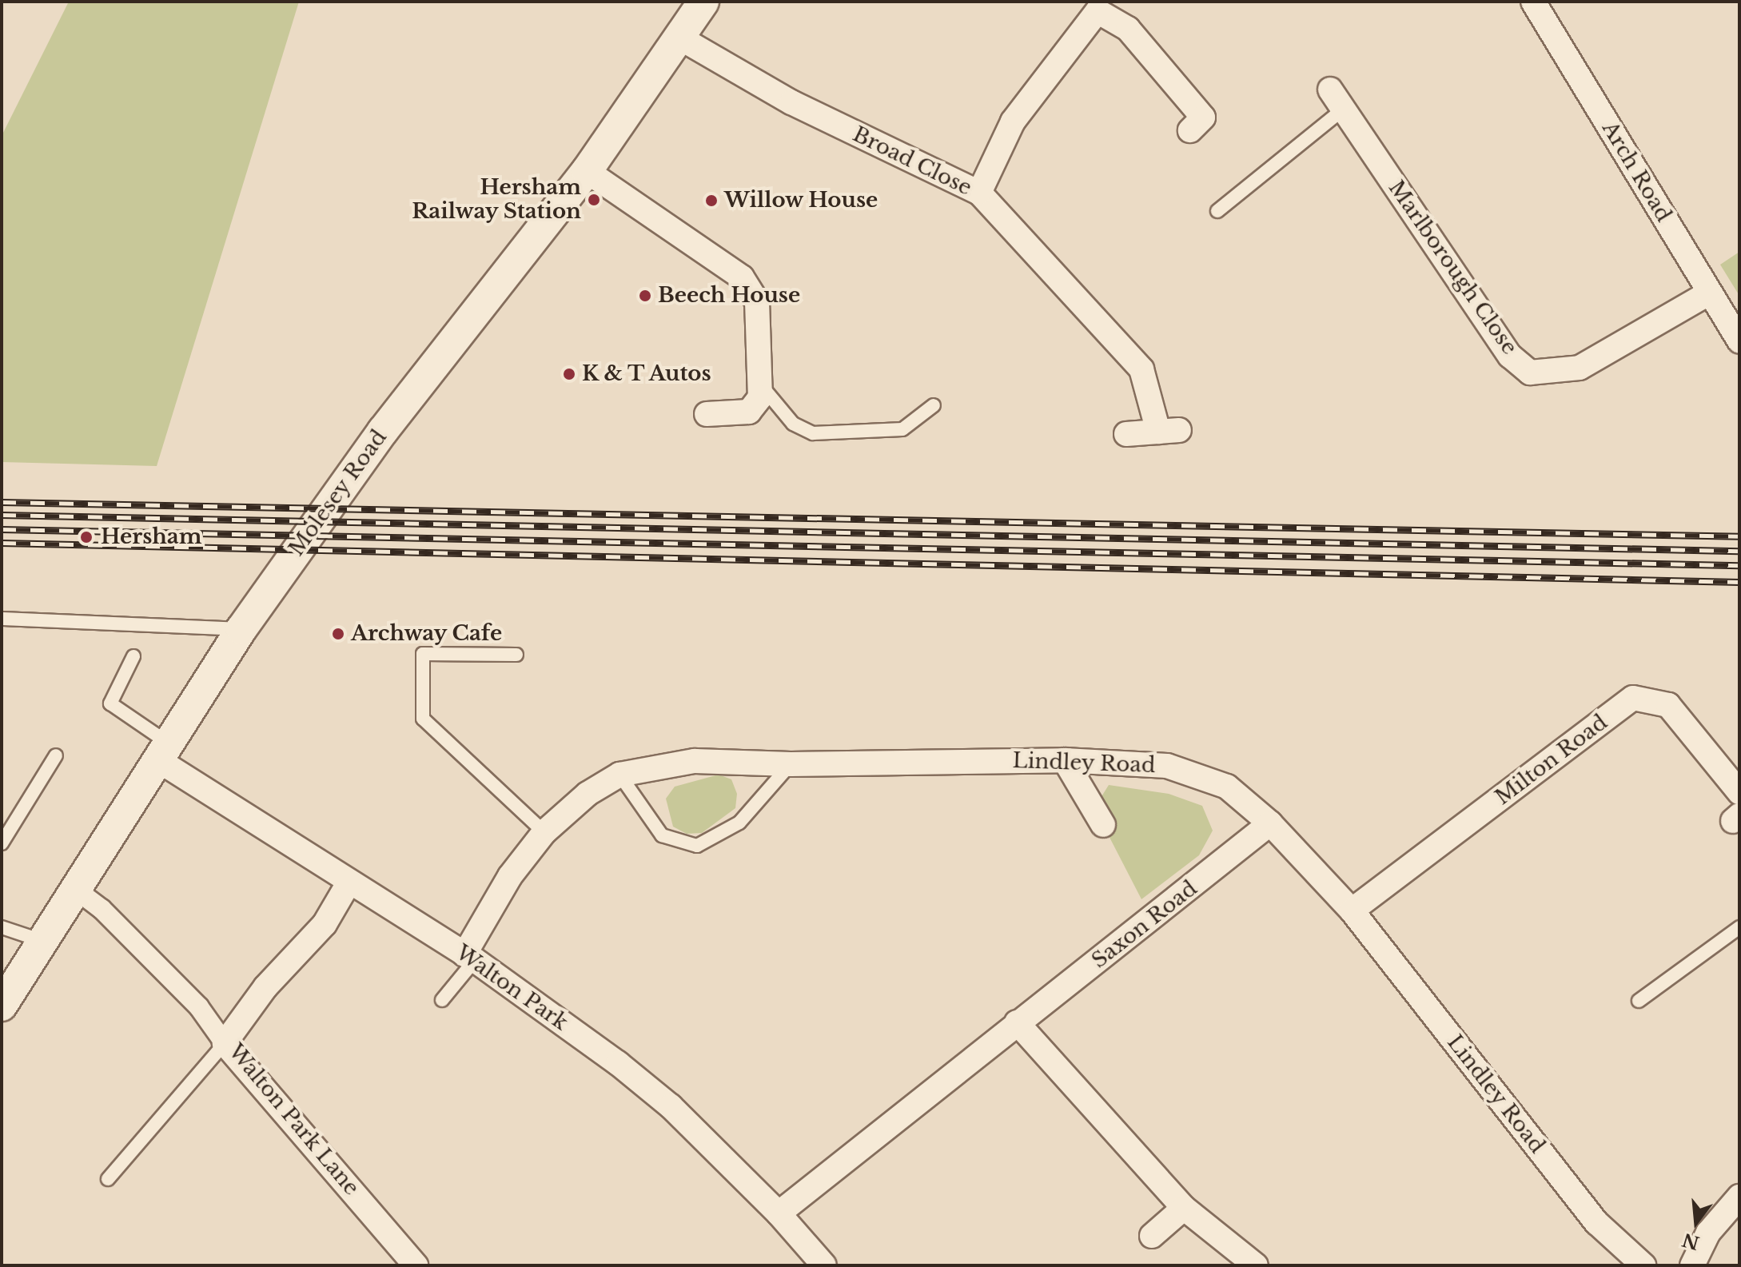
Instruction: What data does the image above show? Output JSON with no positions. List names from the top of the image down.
{
  "streets": {
    "street": [
      "Broad Close",
      "Arch Road",
      "Marlborough Close",
      "Molesey Road",
      "Milton Road",
      "Lindley Road",
      "Saxon Road",
      "Walton Park",
      "Walton Park Lane"
    ]
  },
  "crossings": [
    ["Broad Close", "Molesey Road"],
    ["Arch Road", "Marlborough Close"],
    ["Molesey Road", "Walton Park"],
    ["Milton Road", "Lindley Road"],
    ["Lindley Road", "Saxon Road"],
    ["Lindley Road", "Walton Park"],
    ["Saxon Road", "Walton Park"],
    ["Walton Park", "Walton Park Lane"]
  ],
  "places": [
    "Hersham Railway Station",
    "Willow House",
    "Beech House",
    "K & T Autos",
    "Hersham",
    "Archway Cafe"
  ],
  "north": "bottom"
}
